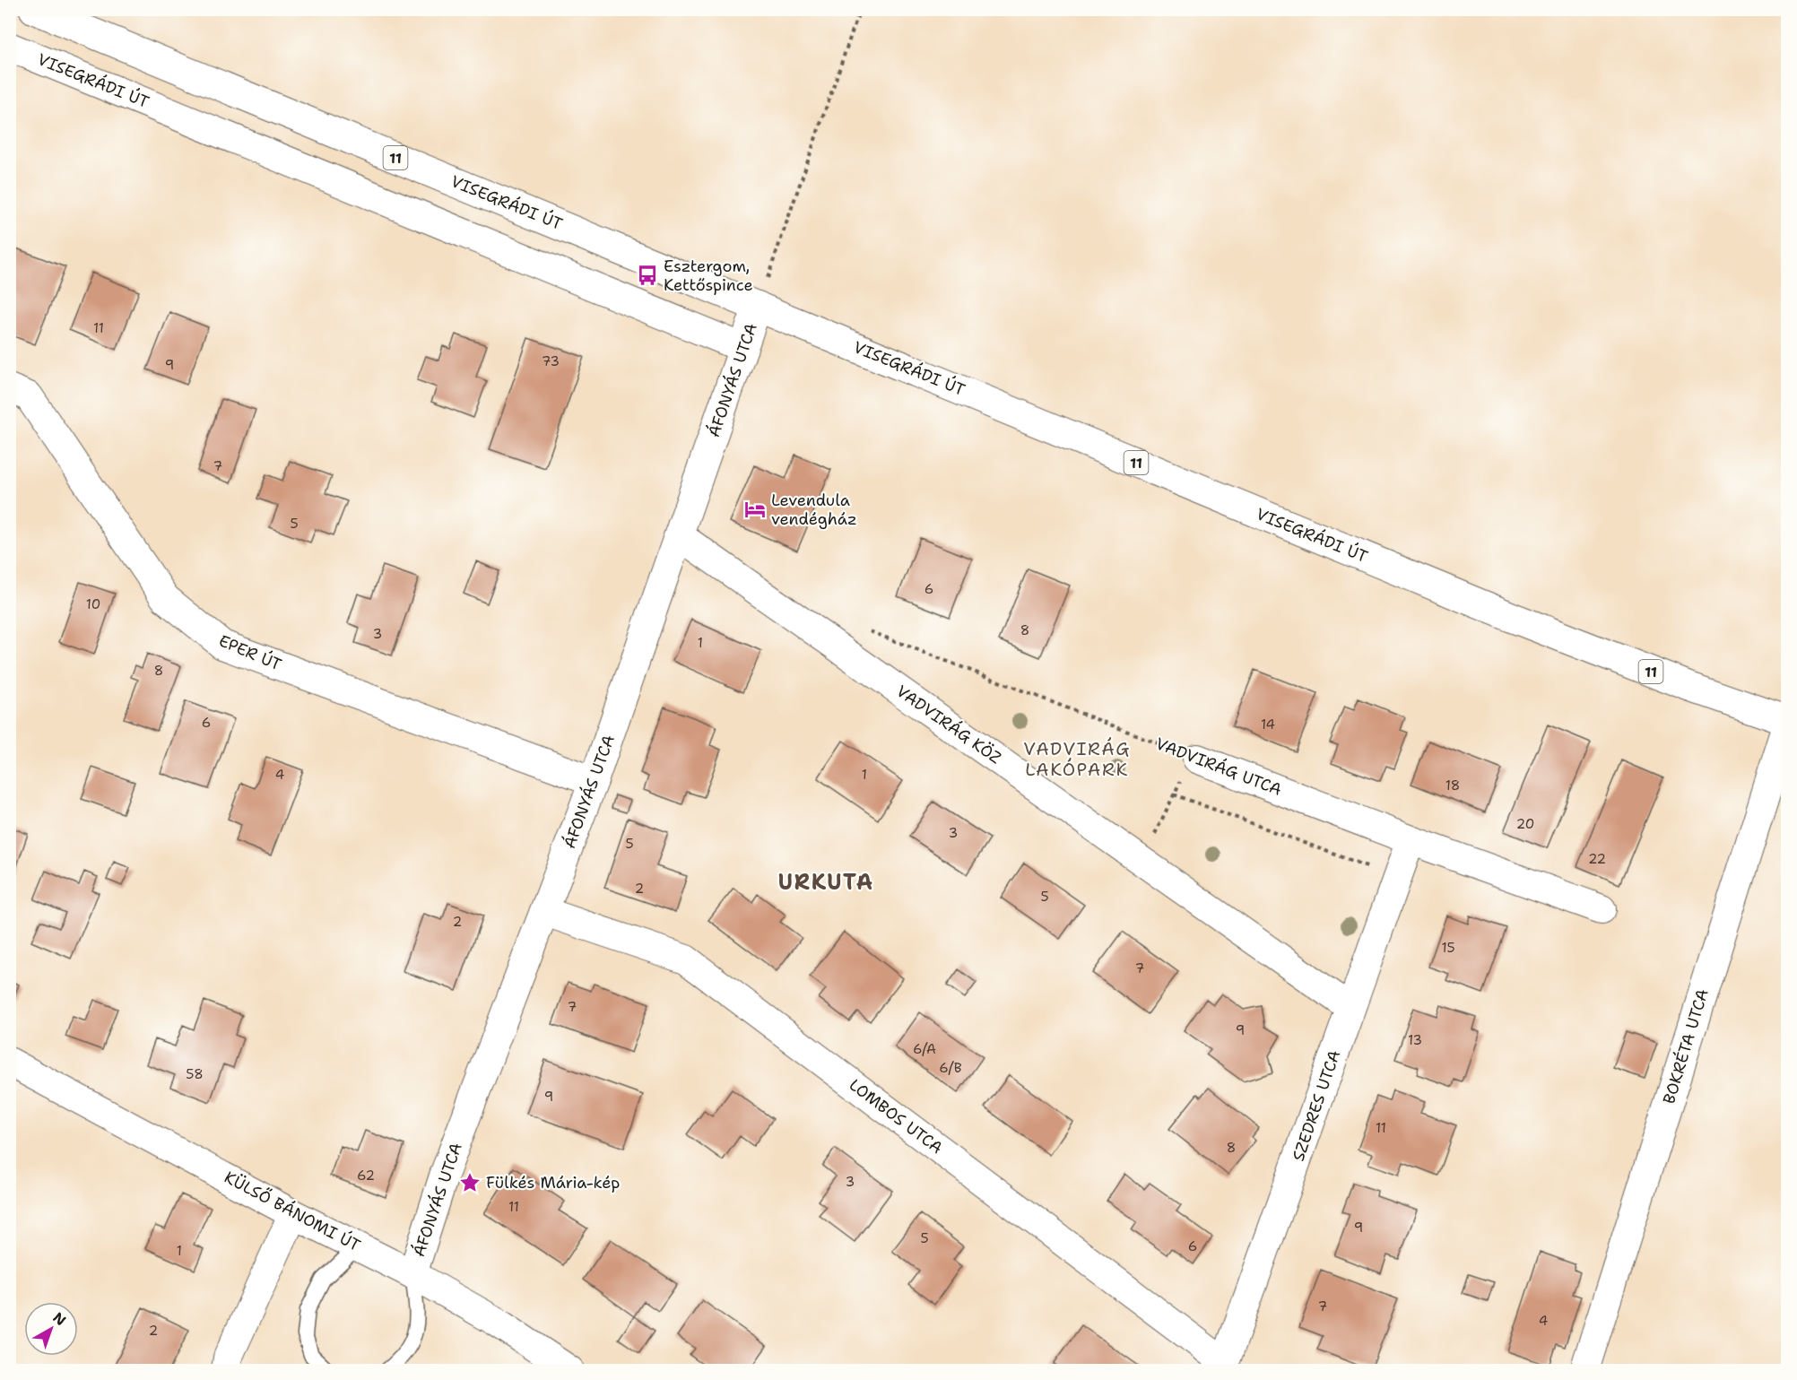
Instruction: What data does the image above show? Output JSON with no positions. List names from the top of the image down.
{
  "streets": {
    "main road": ["VISEGRÁDI ÚT", "11"],
    "street": [
      "ÁFONYÁS UTCA",
      "EPER ÚT",
      "VADVIRÁG KÖZ",
      "VADVIRÁG UTCA",
      "BOKRÉTA UTCA",
      "SZEDRES UTCA",
      "LOMBOS UTCA",
      "KÜLSŐ BÁNOMI ÚT"
    ]
  },
  "crossings": [
    ["VISEGRÁDI ÚT", "ÁFONYÁS UTCA"],
    ["VISEGRÁDI ÚT", "BOKRÉTA UTCA"],
    ["ÁFONYÁS UTCA", "EPER ÚT"],
    ["ÁFONYÁS UTCA", "VADVIRÁG KÖZ"],
    ["ÁFONYÁS UTCA", "LOMBOS UTCA"],
    ["ÁFONYÁS UTCA", "KÜLSŐ BÁNOMI ÚT"],
    ["VADVIRÁG KÖZ", "SZEDRES UTCA"],
    ["VADVIRÁG UTCA", "SZEDRES UTCA"],
    ["SZEDRES UTCA", "LOMBOS UTCA"]
  ],
  "districts": ["VADVIRÁG LAKÓPARK", "URKUTA"],
  "places": {
    "bus stop": ["Esztergom, Kettőspince"],
    "hotel": ["Levendula vendégház"],
    "place": ["Fülkés Mária-kép"]
  },
  "house_numbers": [
    "11",
    "73",
    "9",
    "7",
    "5",
    "6",
    "10",
    "8",
    "3",
    "1",
    "8",
    "6",
    "14",
    "4",
    "1",
    "18",
    "20",
    "3",
    "5",
    "22",
    "2",
    "5",
    "2",
    "15",
    "7",
    "7",
    "9",
    "13",
    "6/A",
    "6/B",
    "58",
    "9",
    "11",
    "8",
    "62",
    "3",
    "11",
    "9",
    "5",
    "6",
    "1",
    "7",
    "4",
    "2"
  ],
  "north": "top right"
}
